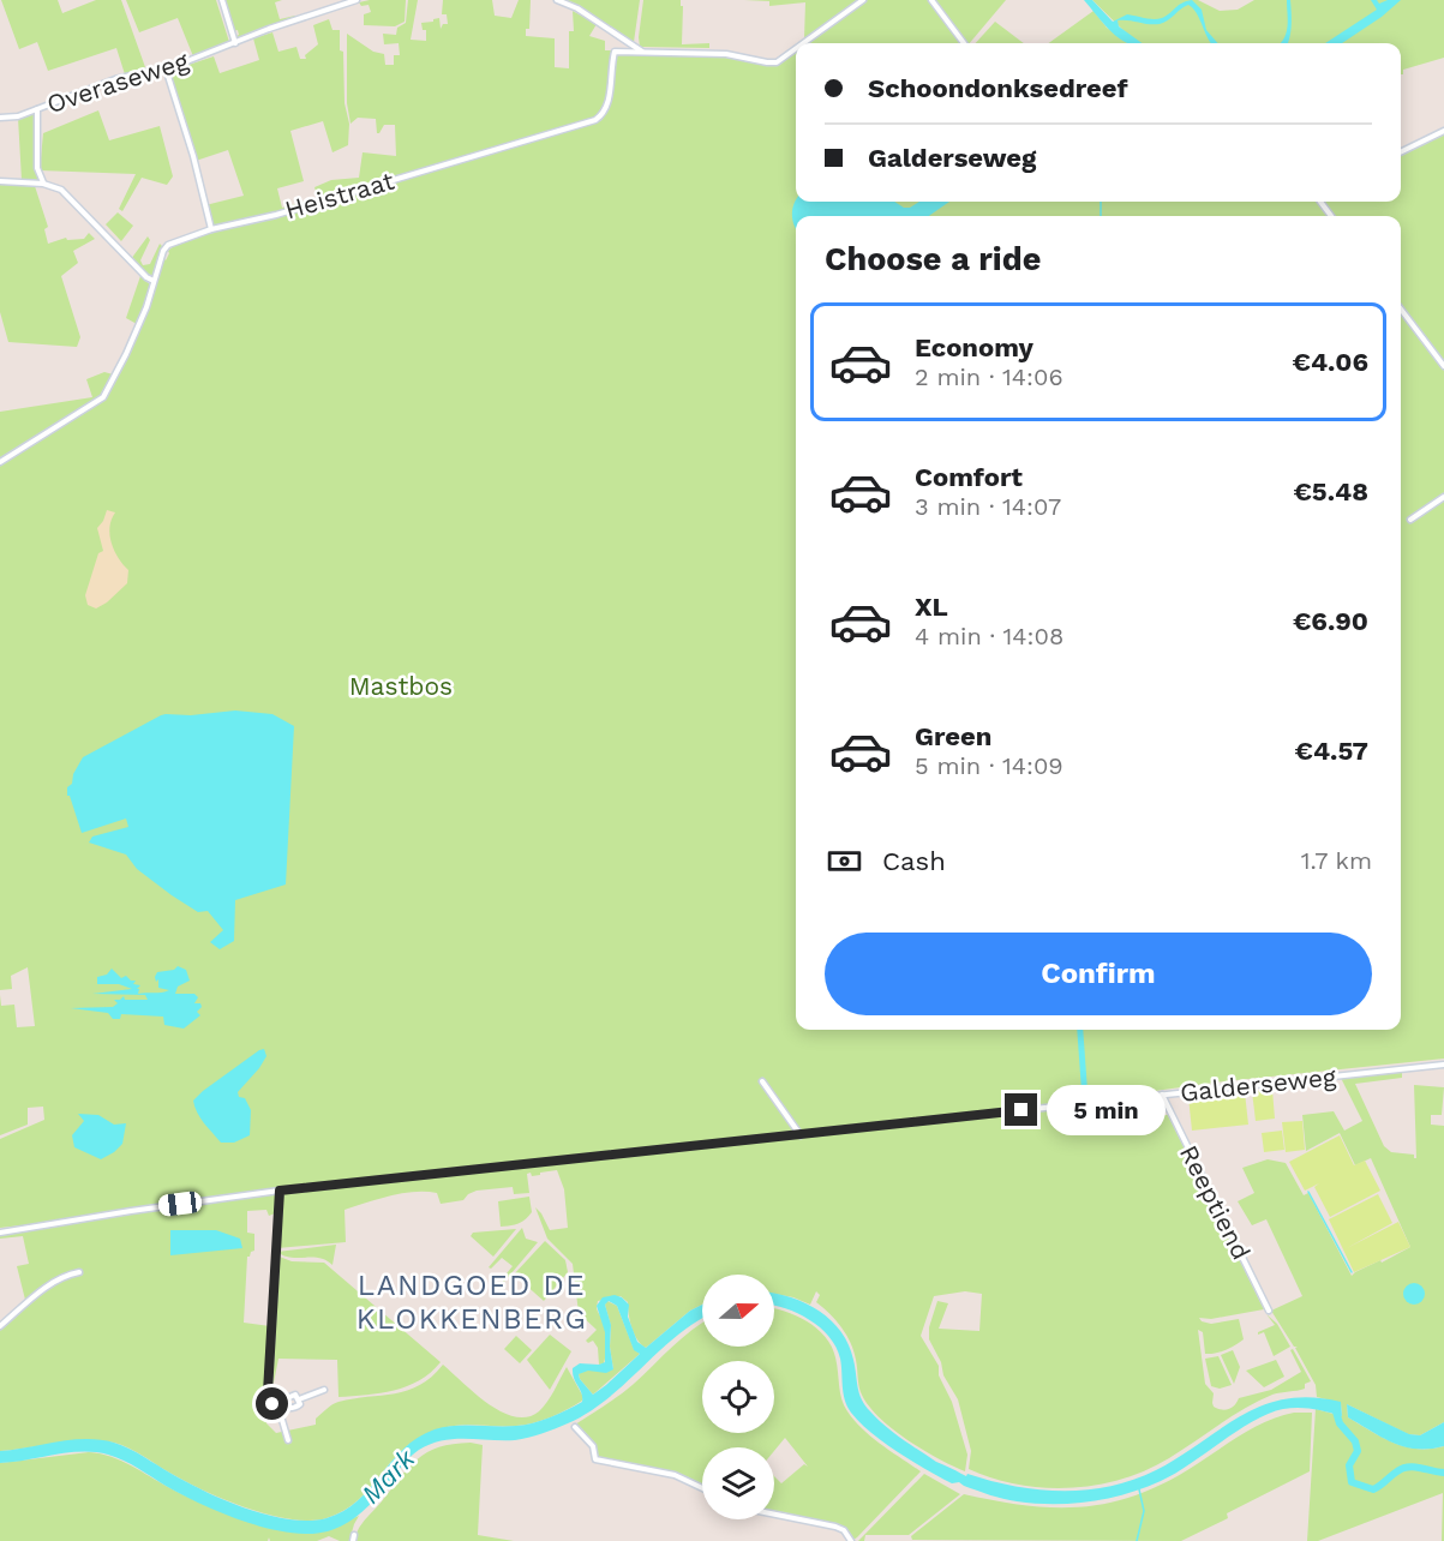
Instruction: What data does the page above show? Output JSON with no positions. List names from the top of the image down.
{
  "streets": {
    "street": [
      "Overaseweg",
      "Heistraat",
      "Galderseweg",
      "Reeptiend"
    ]
  },
  "crossings": [
    ["Galderseweg", "Reeptiend"]
  ],
  "districts": ["LANDGOED DE KLOKKENBERG"],
  "water": ["Mark"],
  "parks": ["Mastbos"],
  "north": "right",
  "page": {
    "banner": ["Schoondonksedreef", "Galderseweg"],
    "heading": "Choose a ride",
    "list": [
      {
        "name": "Economy",
        "note": "2 min · 14:06",
        "value": "€4.06"
      },
      {
        "name": "Comfort",
        "note": "3 min · 14:07",
        "value": "€5.48"
      },
      {
        "name": "XL",
        "note": "4 min · 14:08",
        "value": "€6.90"
      },
      {
        "name": "Green",
        "note": "5 min · 14:09",
        "value": "€4.57"
      }
    ],
    "pay": ["Cash", "1.7 km"],
    "buttons": "Confirm",
    "bubble": "5 min"
  }
}
